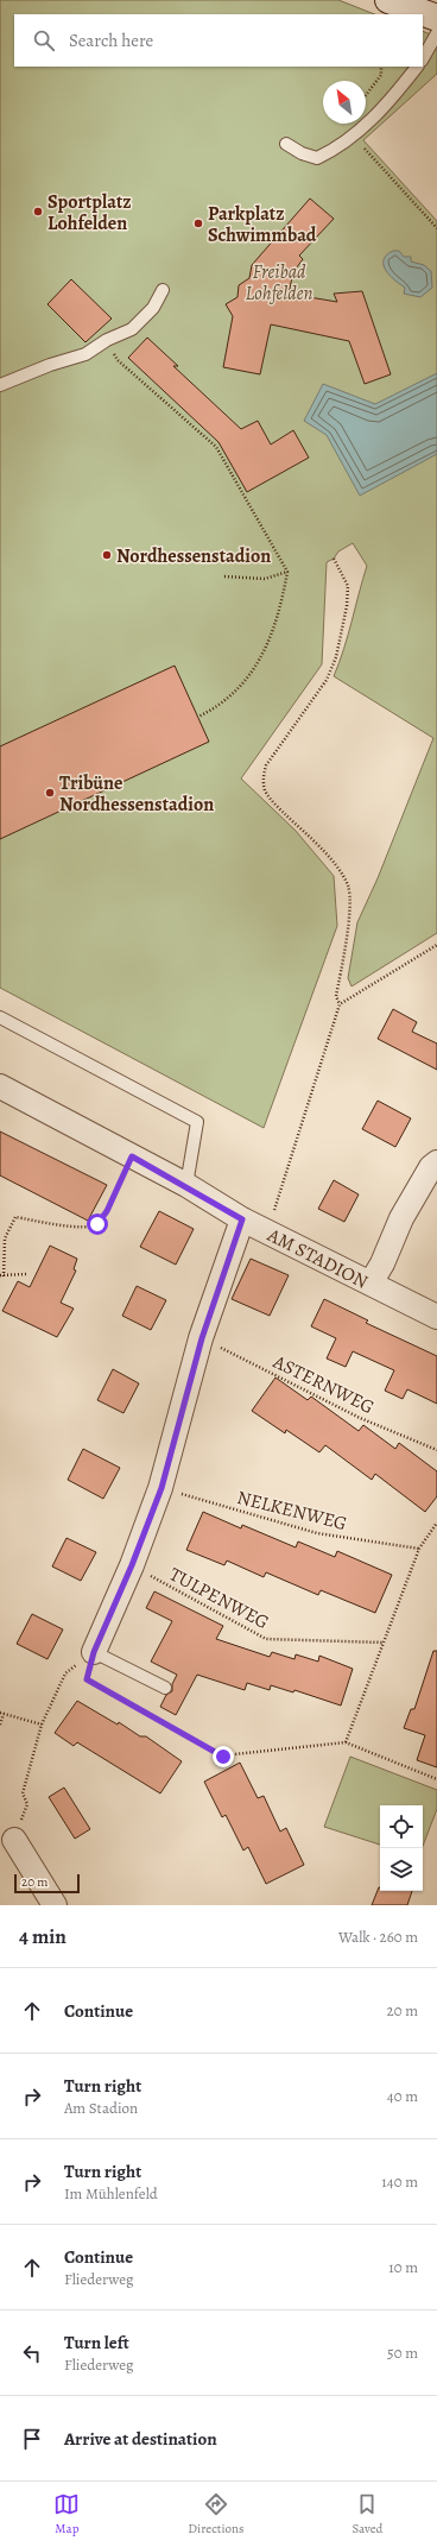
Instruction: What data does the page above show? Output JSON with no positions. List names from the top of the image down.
{
  "streets": {
    "street": ["AM STADION"],
    "path": ["ASTERNWEG", "NELKENWEG", "TULPENWEG"]
  },
  "parks": ["Freibad Lohfelden"],
  "places": [
    "Sportplatz Lohfelden",
    "Parkplatz Schwimmbad",
    "Nordhessenstadion",
    "Tribüne Nordhessenstadion"
  ],
  "scale_bar": "20 m",
  "north": "top left",
  "page": {
    "search": "Search here",
    "scale": "20 m",
    "heading": ["4 min", "Walk · 260 m"],
    "list": [
      ["Continue", "20 m"],
      ["Turn right", "Am Stadion", "40 m"],
      ["Turn right", "Im Mühlenfeld", "140 m"],
      ["Continue", "Fliederweg", "10 m"],
      ["Turn left", "Fliederweg", "50 m"],
      "Arrive at destination"
    ],
    "nav": ["Map", "Directions", "Saved"]
  }
}
